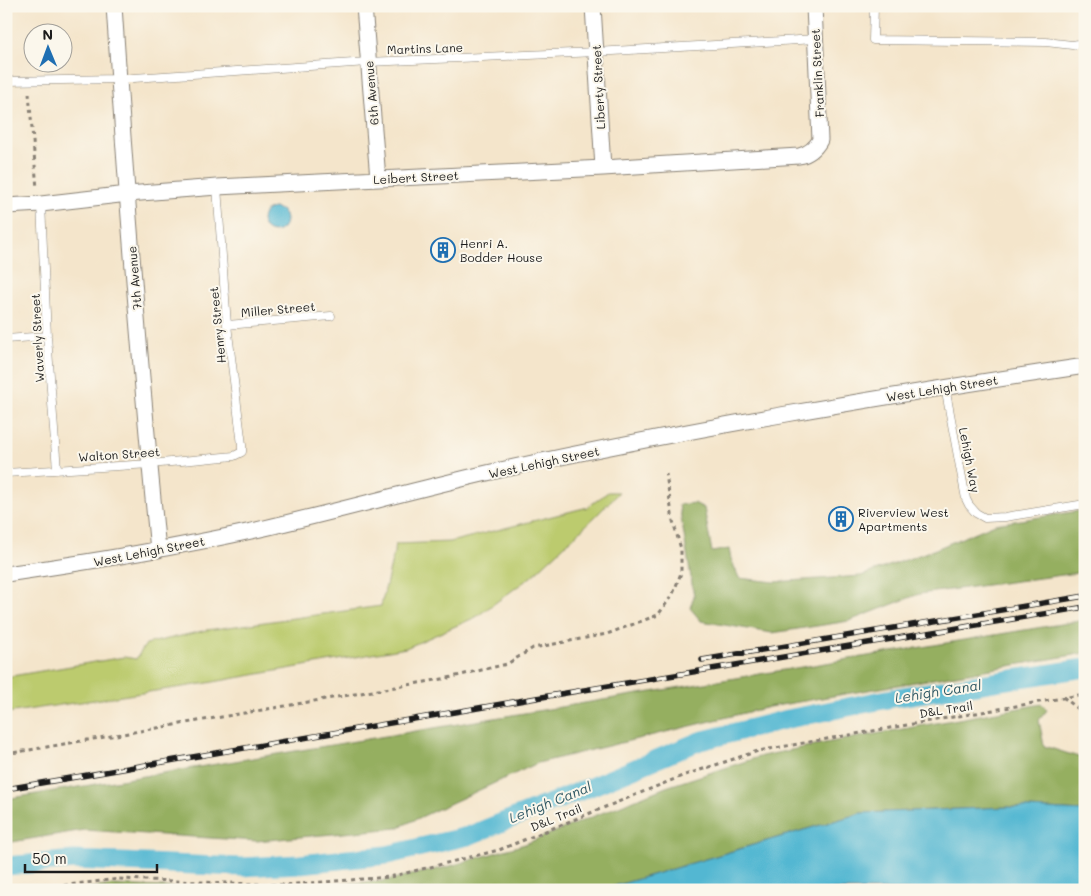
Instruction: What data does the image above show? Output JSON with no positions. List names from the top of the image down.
{
  "streets": {
    "street": [
      "Franklin Street",
      "Liberty Street",
      "6th Avenue",
      "Leibert Street",
      "7th Avenue",
      "West Lehigh Street"
    ],
    "lane": [
      "Martins Lane",
      "Miller Street",
      "Henry Street",
      "Waverly Street",
      "Walton Street",
      "Lehigh Way"
    ],
    "path": ["D&L Trail"]
  },
  "crossings": [
    ["Martins Lane", "Franklin Street"],
    ["Martins Lane", "Liberty Street"],
    ["Martins Lane", "6th Avenue"],
    ["Martins Lane", "7th Avenue"],
    ["Franklin Street", "Leibert Street"],
    ["Liberty Street", "Leibert Street"],
    ["6th Avenue", "Leibert Street"],
    ["Leibert Street", "7th Avenue"],
    ["Leibert Street", "Henry Street"],
    ["Leibert Street", "Waverly Street"],
    ["7th Avenue", "West Lehigh Street"],
    ["7th Avenue", "Walton Street"],
    ["Miller Street", "Henry Street"],
    ["Henry Street", "Walton Street"],
    ["Waverly Street", "Walton Street"],
    ["West Lehigh Street", "Lehigh Way"]
  ],
  "water": ["Lehigh Canal"],
  "places": {
    "building": ["Henri A. Bodder House", "Riverview West Apartments"]
  },
  "scale_bar": "50 m",
  "north": "top"
}
